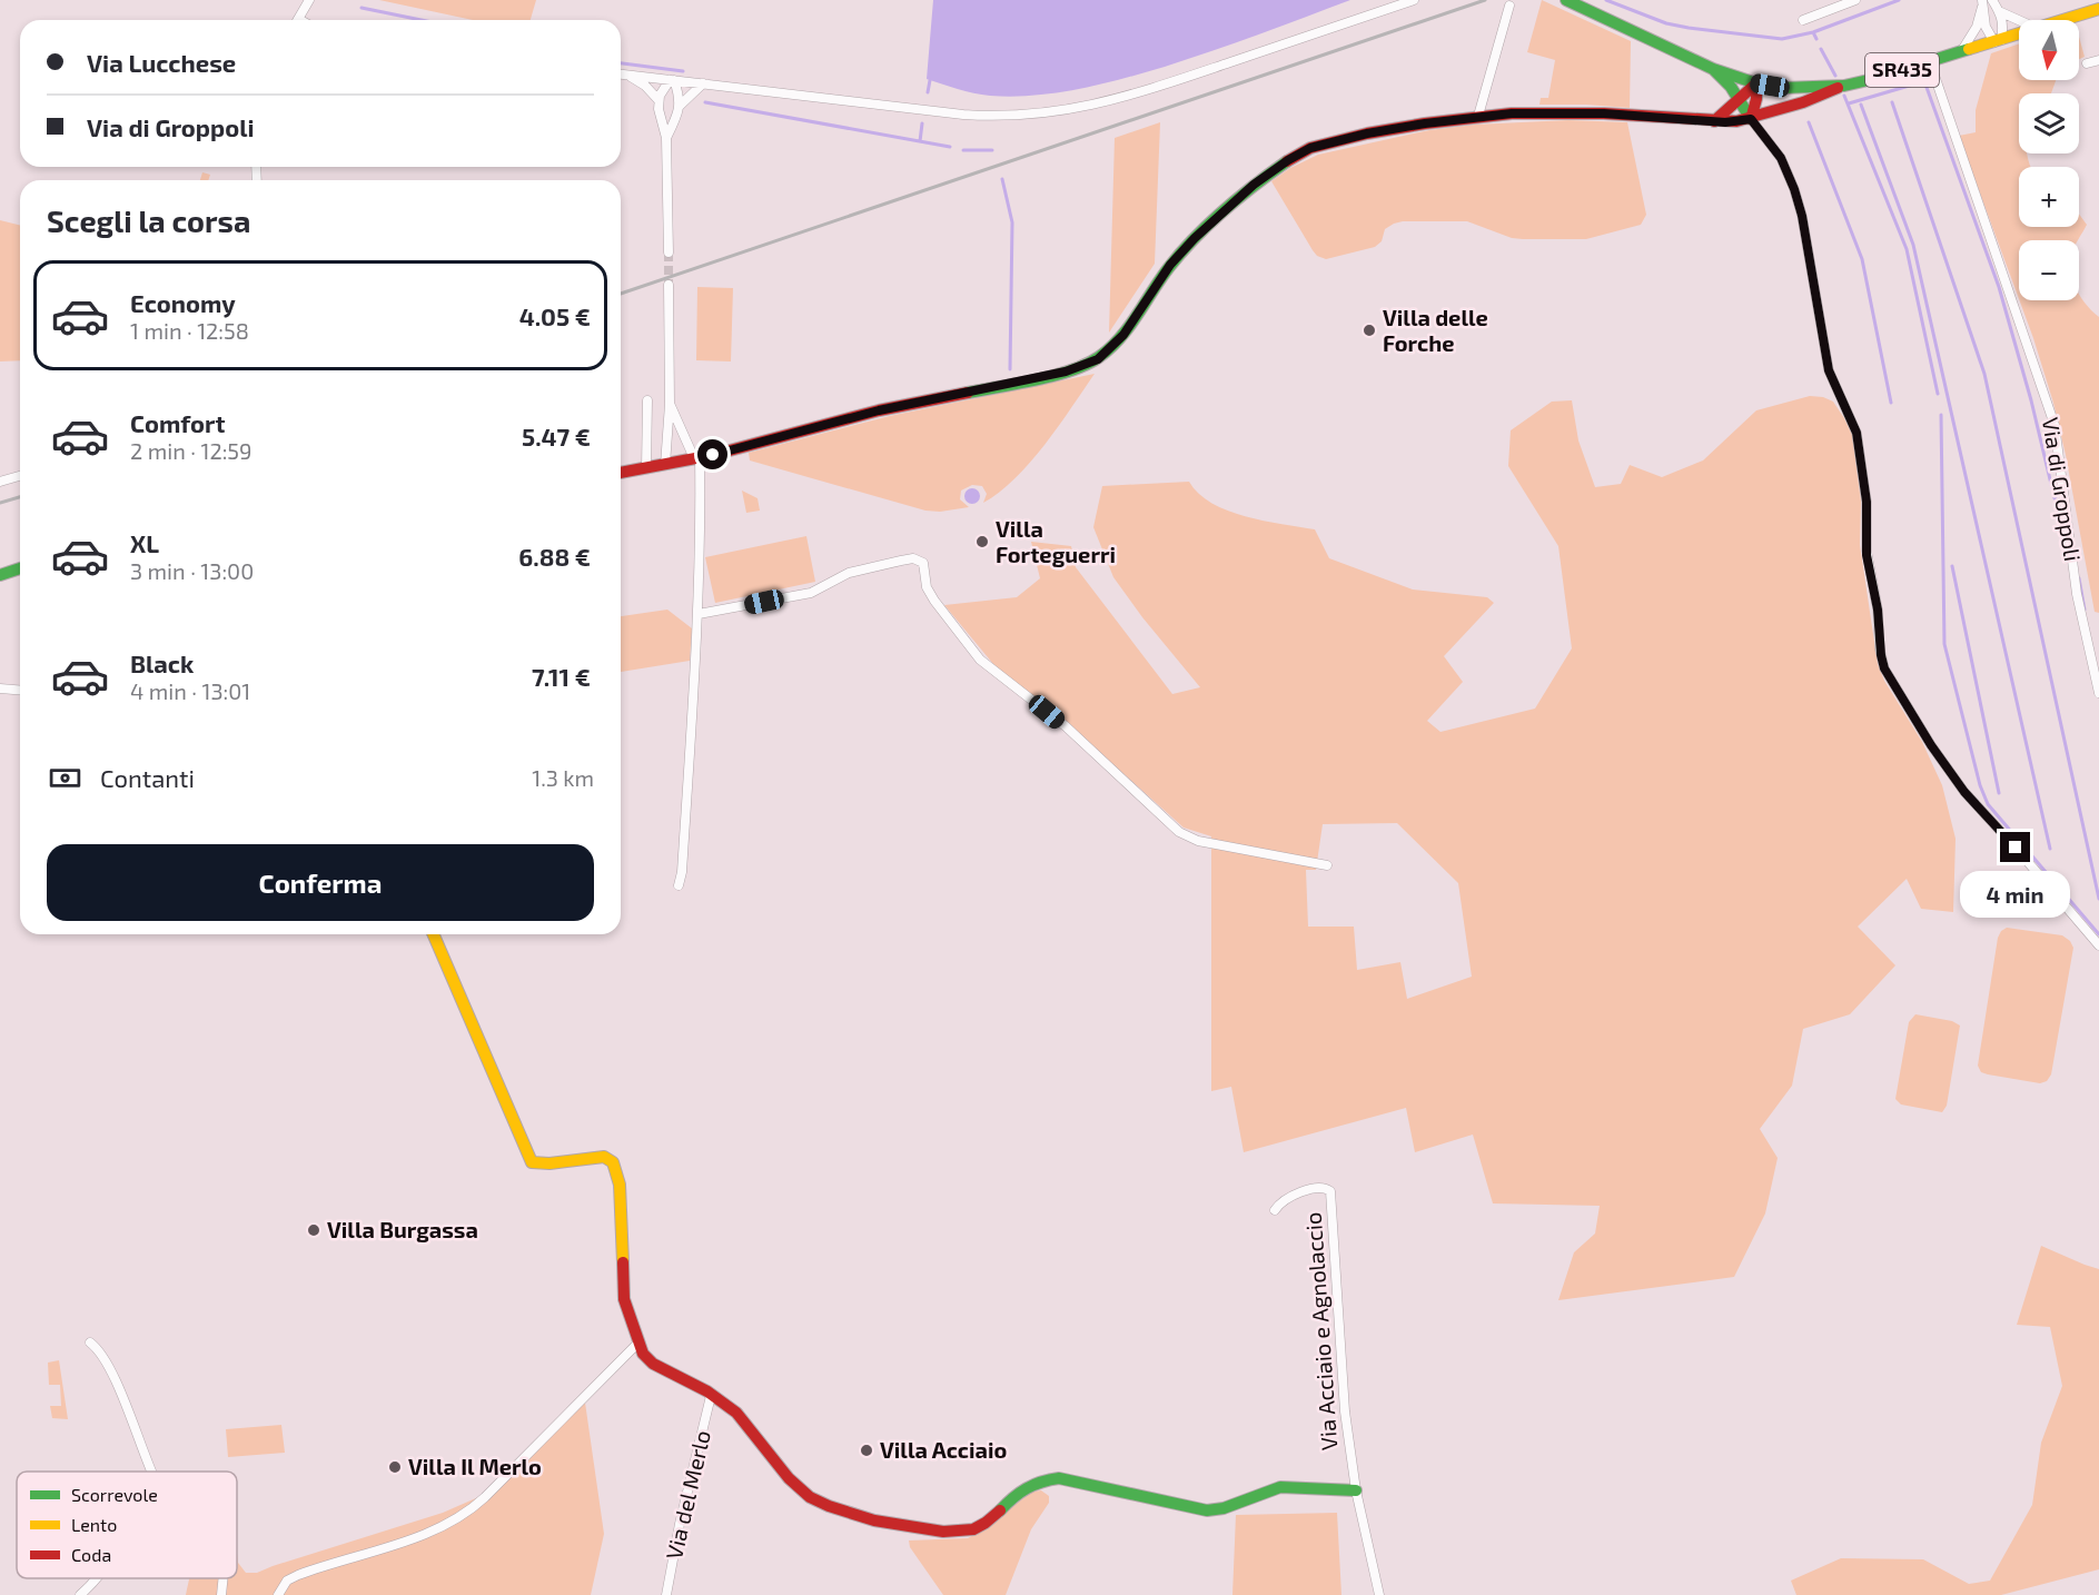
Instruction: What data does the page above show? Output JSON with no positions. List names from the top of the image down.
{
  "streets": {
    "street": [
      "SR435",
      "Via di Groppoli",
      "Via Acciaio e Agnolaccio",
      "Via del Merlo"
    ]
  },
  "crossings": [
    ["SR435", "Via di Groppoli"]
  ],
  "places": [
    "Villa delle Forche",
    "Villa Forteguerri",
    "Villa Burgassa",
    "Villa Acciaio",
    "Villa Il Merlo"
  ],
  "legend": ["Scorrevole", "Lento", "Coda"],
  "north": "bottom",
  "page": {
    "map_buttons": ["+", "−"],
    "banner": ["Via Lucchese", "Via di Groppoli"],
    "heading": "Scegli la corsa",
    "list": [
      {
        "name": "Economy",
        "note": "1 min · 12:58",
        "value": "4.05 €"
      },
      {
        "name": "Comfort",
        "note": "2 min · 12:59",
        "value": "5.47 €"
      },
      {
        "name": "XL",
        "note": "3 min · 13:00",
        "value": "6.88 €"
      },
      {
        "name": "Black",
        "note": "4 min · 13:01",
        "value": "7.11 €"
      }
    ],
    "pay": ["Contanti", "1.3 km"],
    "buttons": "Conferma",
    "bubble": "4 min"
  }
}
